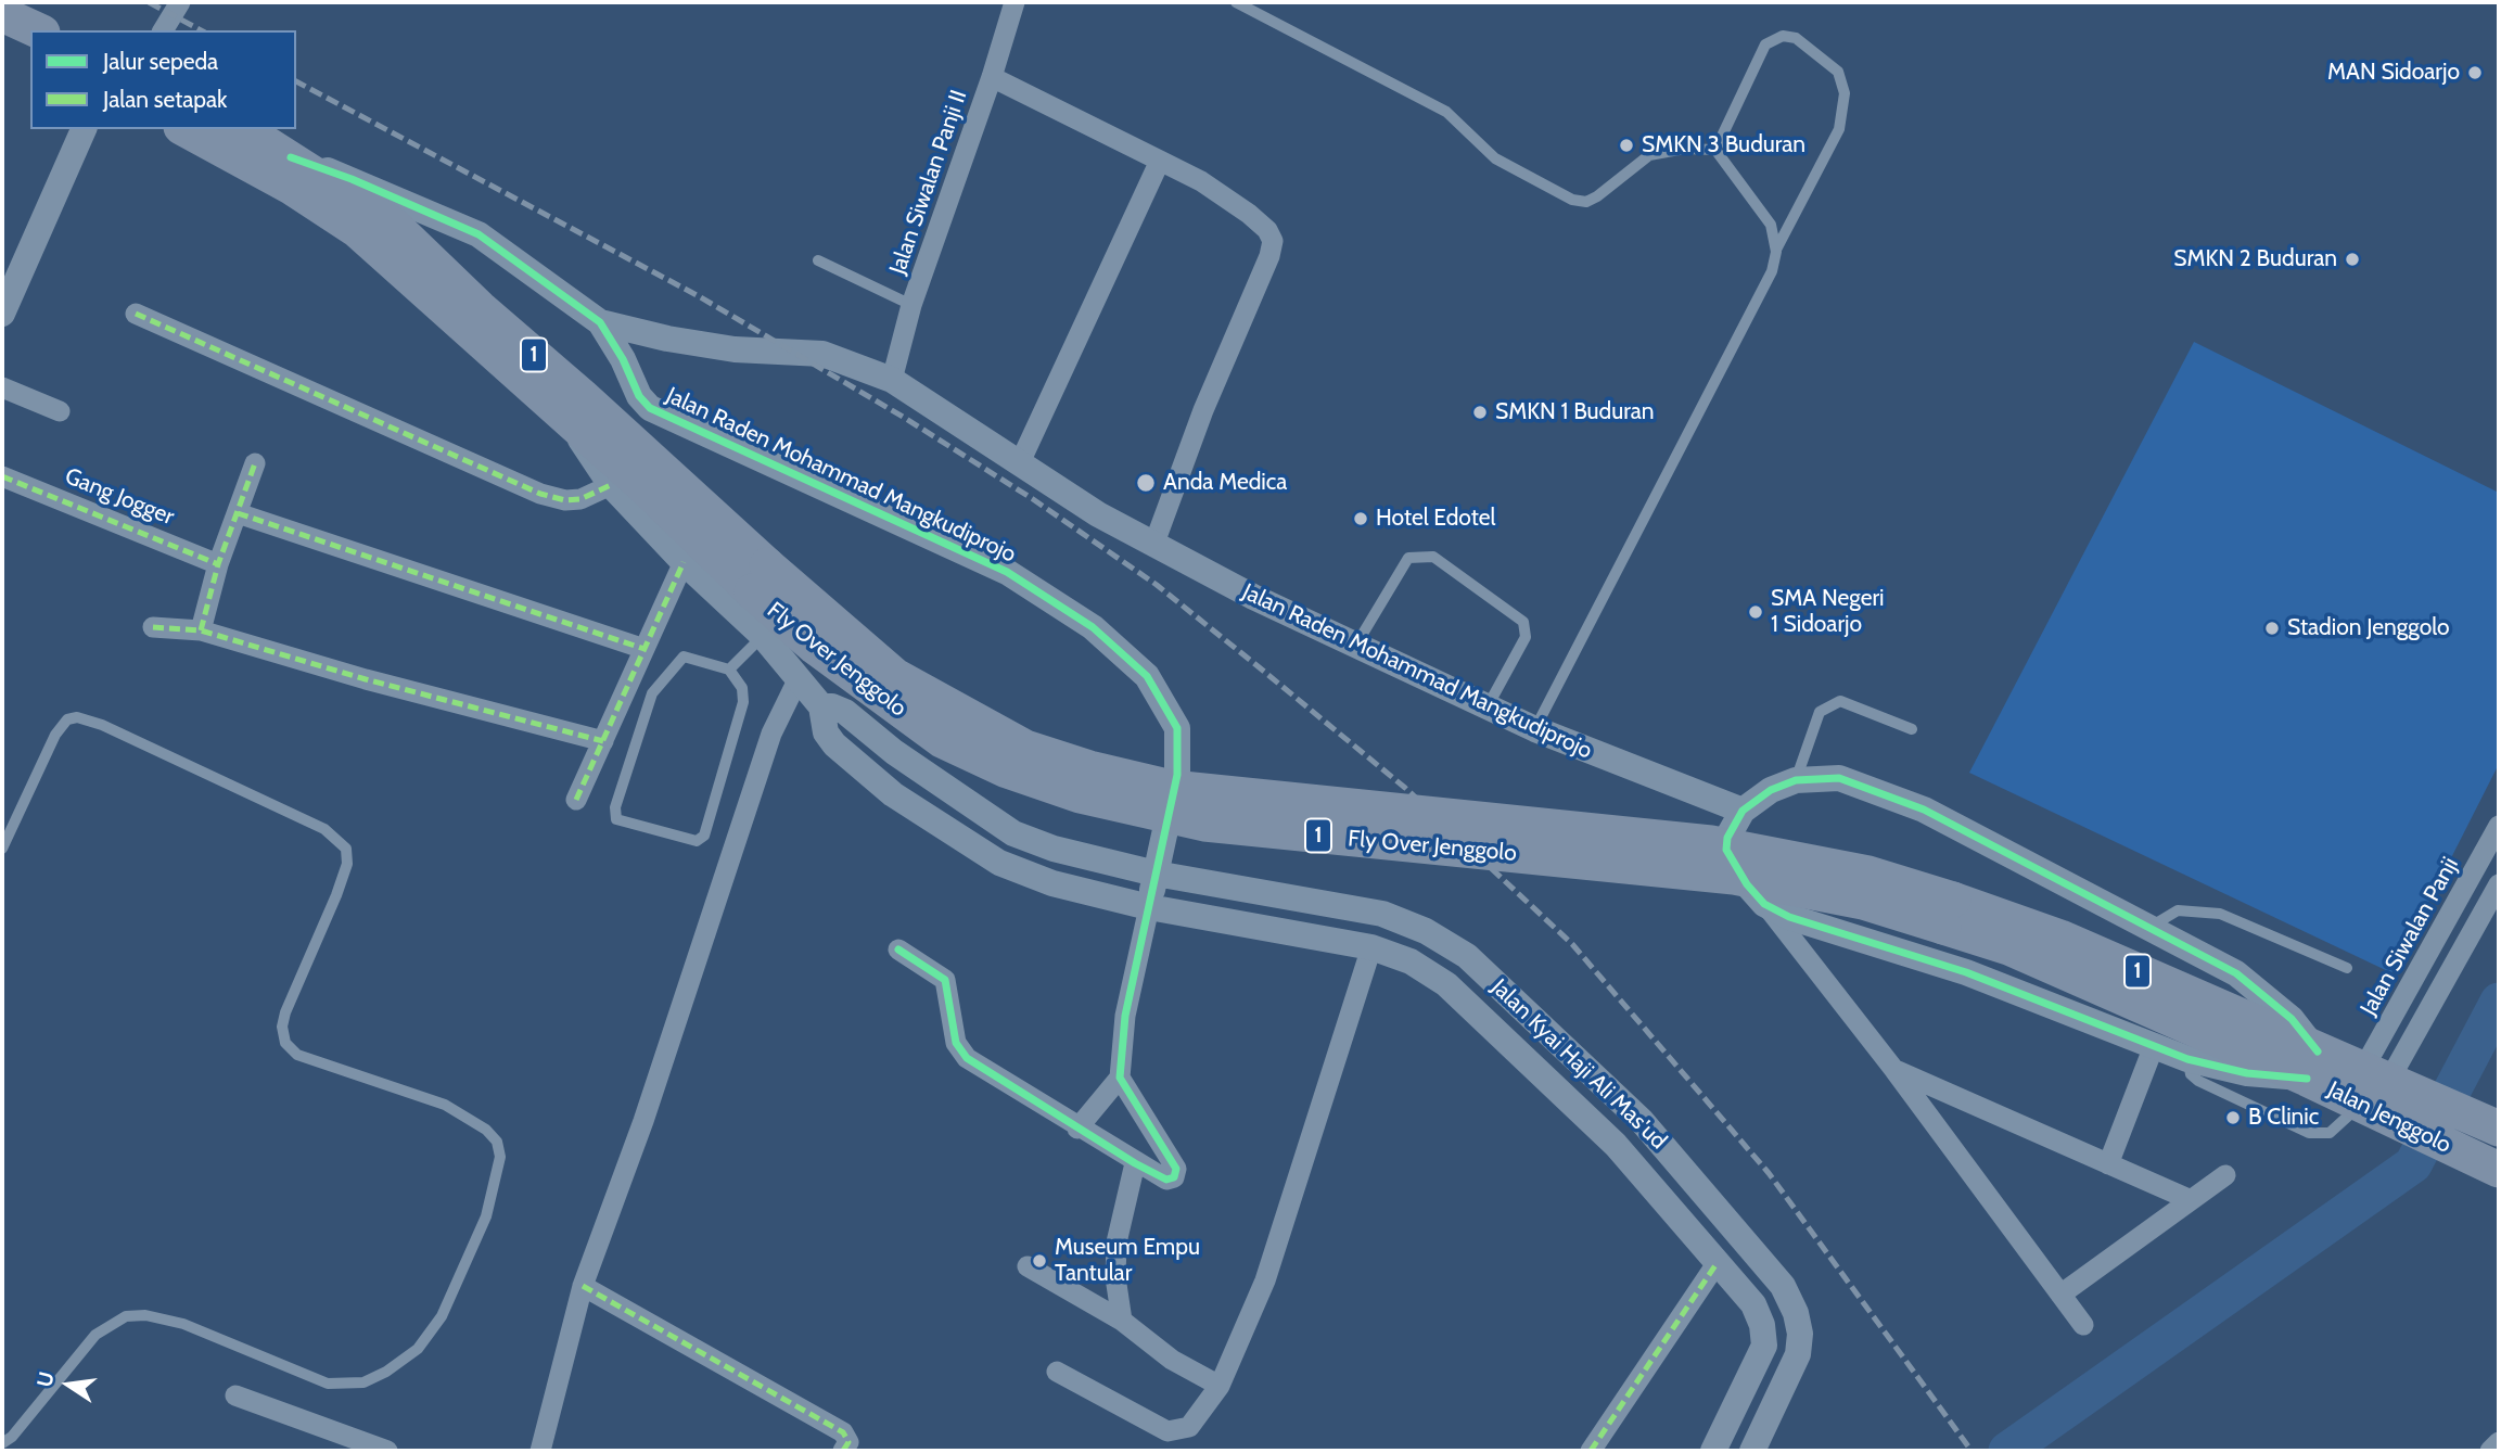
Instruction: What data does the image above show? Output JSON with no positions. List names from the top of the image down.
{
  "streets": {
    "highway": [
      "1",
      "Jalan Raden Mohammad Mangkudiprojo",
      "Fly Over Jenggolo",
      "Jalan Jenggolo"
    ],
    "street": [
      "Jalan Siwalan Panji II",
      "Gang Jogger",
      "Jalan Siwalan Panji",
      "Jalan Kyai Haji Ali Mas'ud"
    ]
  },
  "crossings": [
    ["Jalan Siwalan Panji II", "Jalan Raden Mohammad Mangkudiprojo"],
    ["1", "Jalan Raden Mohammad Mangkudiprojo"],
    ["1", "Fly Over Jenggolo"],
    ["Jalan Raden Mohammad Mangkudiprojo", "Fly Over Jenggolo"],
    ["Jalan Raden Mohammad Mangkudiprojo", "Jalan Kyai Haji Ali Mas'ud"],
    ["Fly Over Jenggolo", "Jalan Jenggolo"],
    ["Jalan Siwalan Panji", "Jalan Jenggolo"]
  ],
  "places": [
    "MAN Sidoarjo",
    "SMKN 3 Buduran",
    "SMKN 2 Buduran",
    "SMKN 1 Buduran",
    "Anda Medica",
    "Hotel Edotel",
    "SMA Negeri 1 Sidoarjo",
    "Stadion Jenggolo",
    "B Clinic",
    "Museum Empu Tantular"
  ],
  "legend": ["Jalur sepeda", "Jalan setapak"],
  "north": "left"
}
